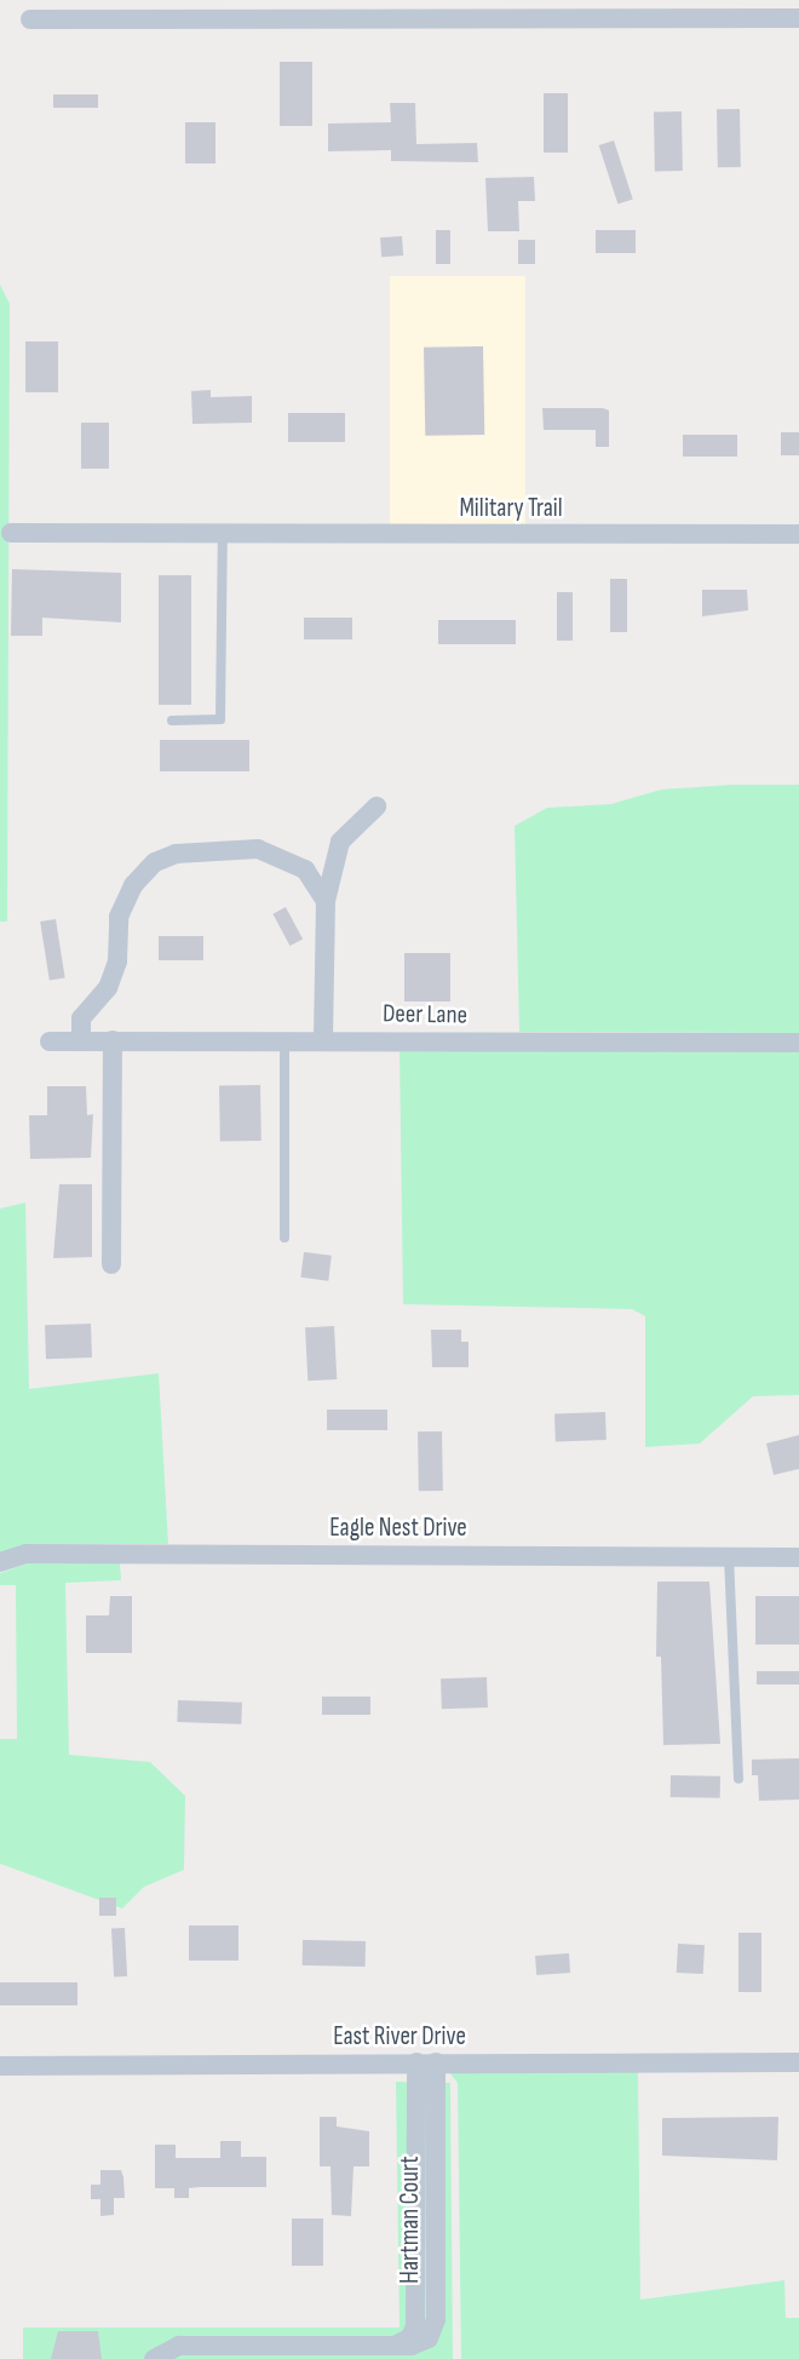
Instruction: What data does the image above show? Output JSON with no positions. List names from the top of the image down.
{
  "streets": {
    "street": [
      "Military Trail",
      "Deer Lane",
      "Eagle Nest Drive",
      "East River Drive",
      "Hartman Court"
    ]
  },
  "crossings": [
    ["East River Drive", "Hartman Court"]
  ]
}
